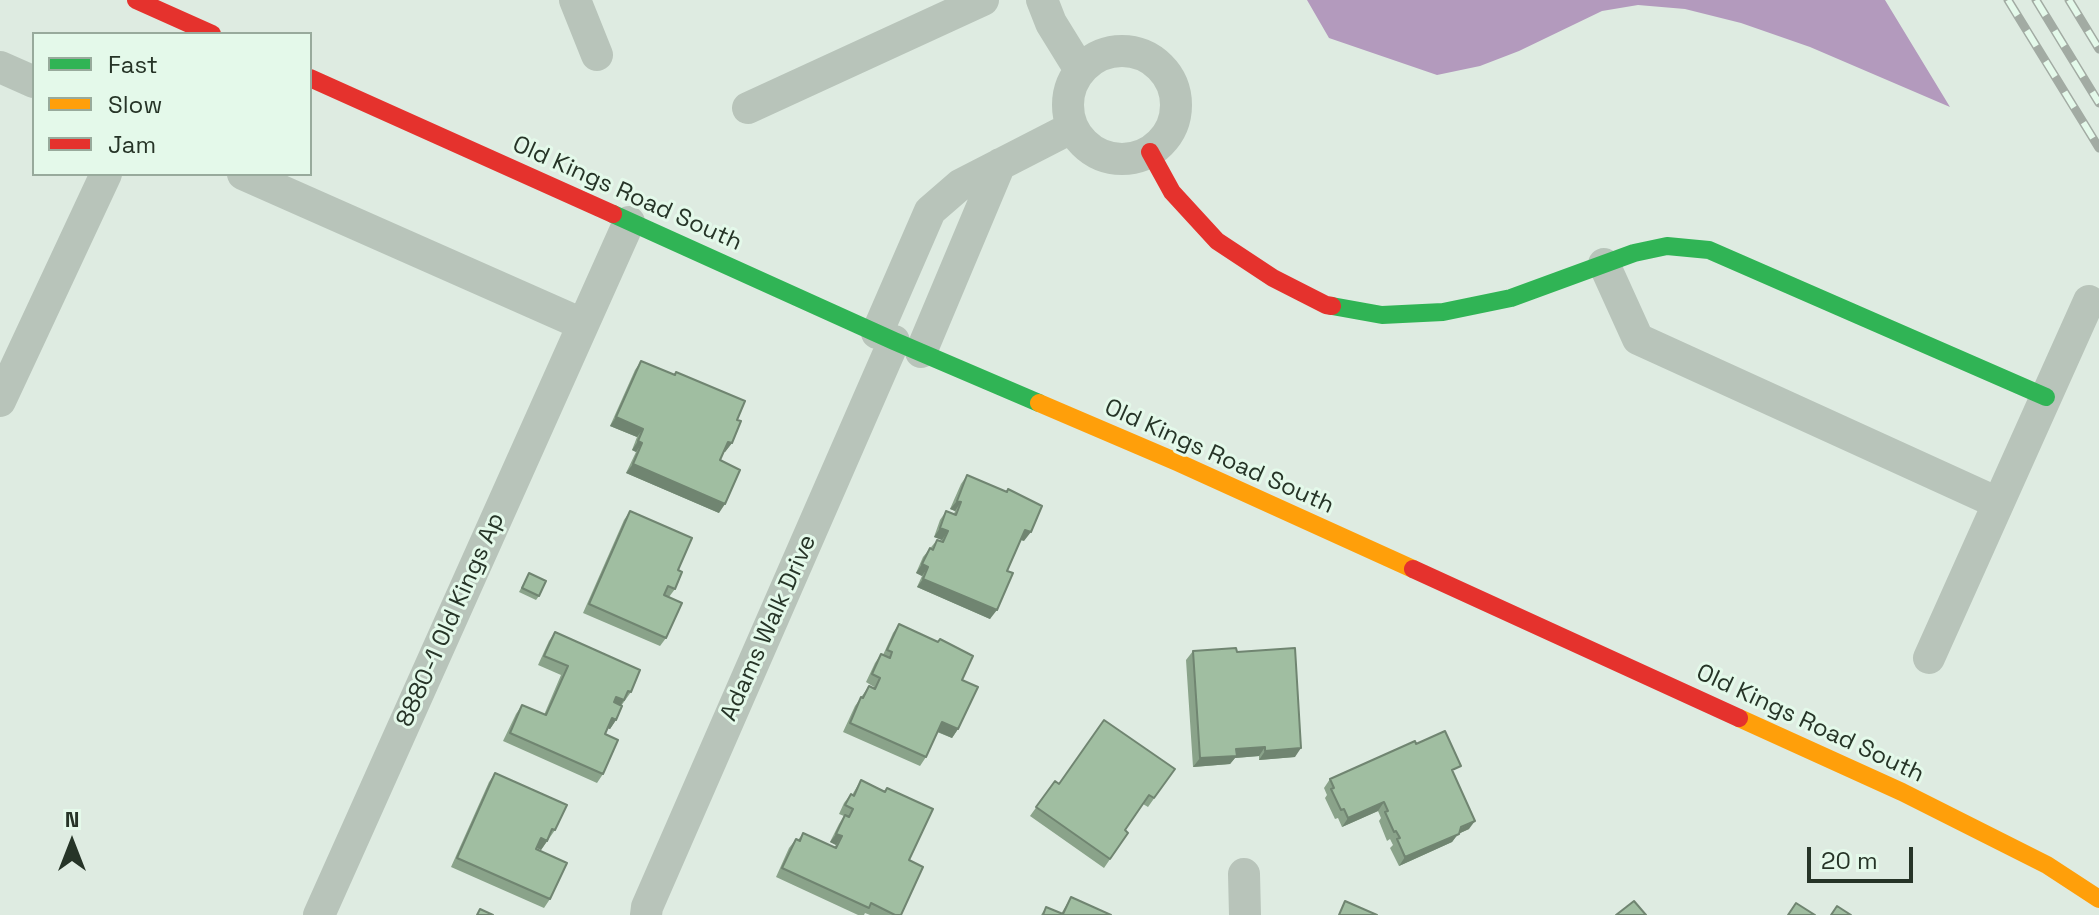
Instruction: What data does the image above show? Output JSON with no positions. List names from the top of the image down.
{
  "streets": {
    "street": ["Old Kings Road South", "8880-1 Old Kings Ap", "Adams Walk Drive"]
  },
  "crossings": [
    ["Old Kings Road South", "8880-1 Old Kings Ap"],
    ["Old Kings Road South", "Adams Walk Drive"]
  ],
  "legend": ["Fast", "Slow", "Jam"],
  "scale_bar": "20 m",
  "north": "top"
}
